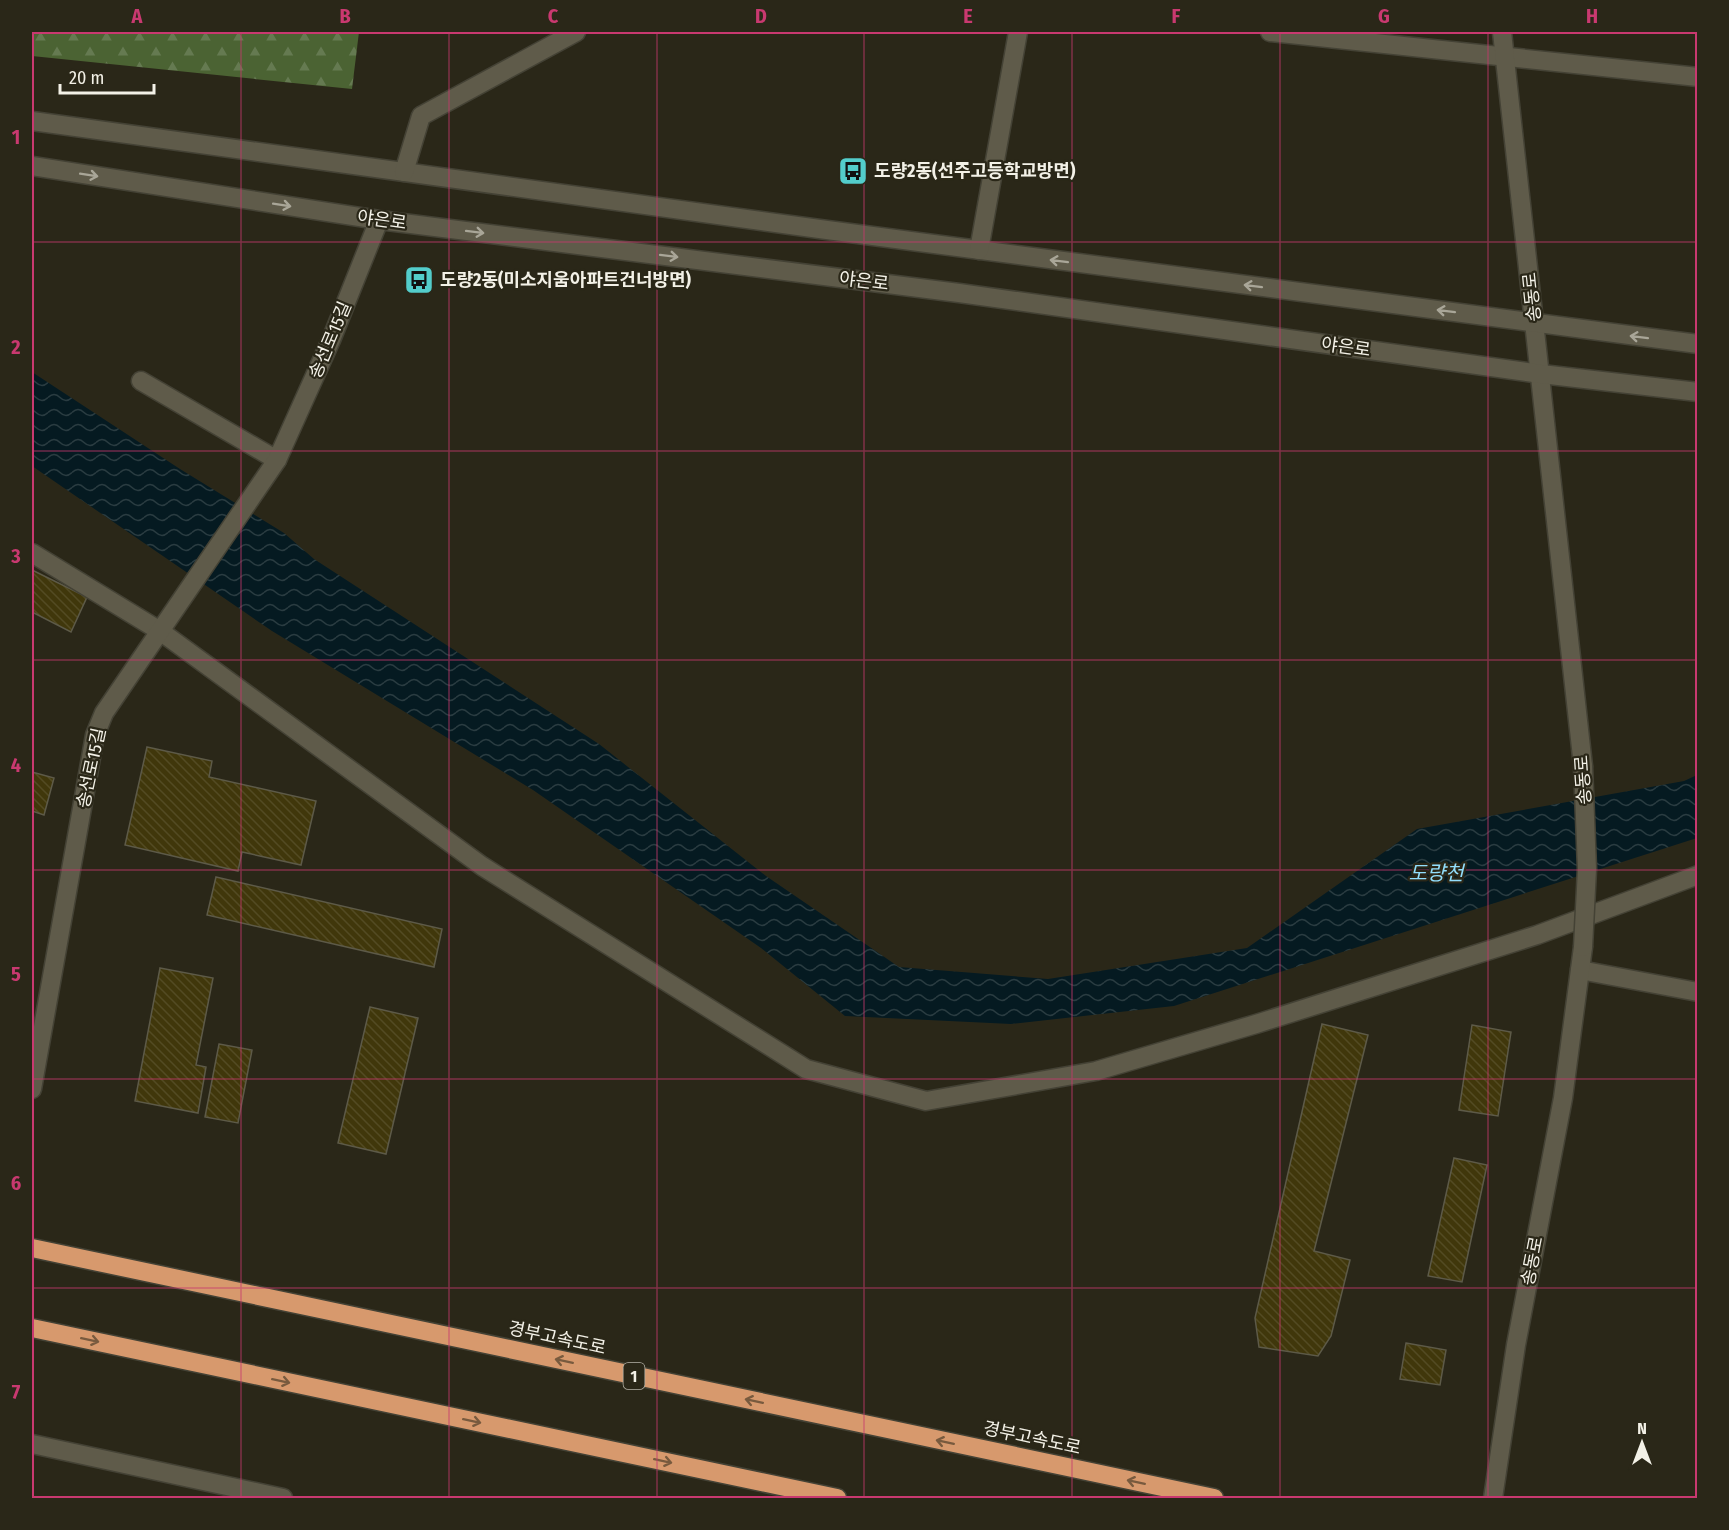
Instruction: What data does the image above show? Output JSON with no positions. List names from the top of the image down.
{
  "streets": {
    "highway": ["경부고속도로", "1"],
    "street": ["야은로", "송동로", "송선로15길"]
  },
  "crossings": [
    ["야은로", "송동로"],
    ["야은로", "송선로15길"]
  ],
  "water": ["도량천"],
  "places": {
    "bus stop": ["도량2동(선주고등학교방면)", "도량2동(미소지움아파트건너방면)"]
  },
  "scale_bar": "20 m",
  "north": "top",
  "grid": {
    "columns": [
      "A",
      "B",
      "C",
      "D",
      "E",
      "F",
      "G",
      "H"
    ],
    "rows": [
      "1",
      "2",
      "3",
      "4",
      "5",
      "6",
      "7"
    ]
  }
}
